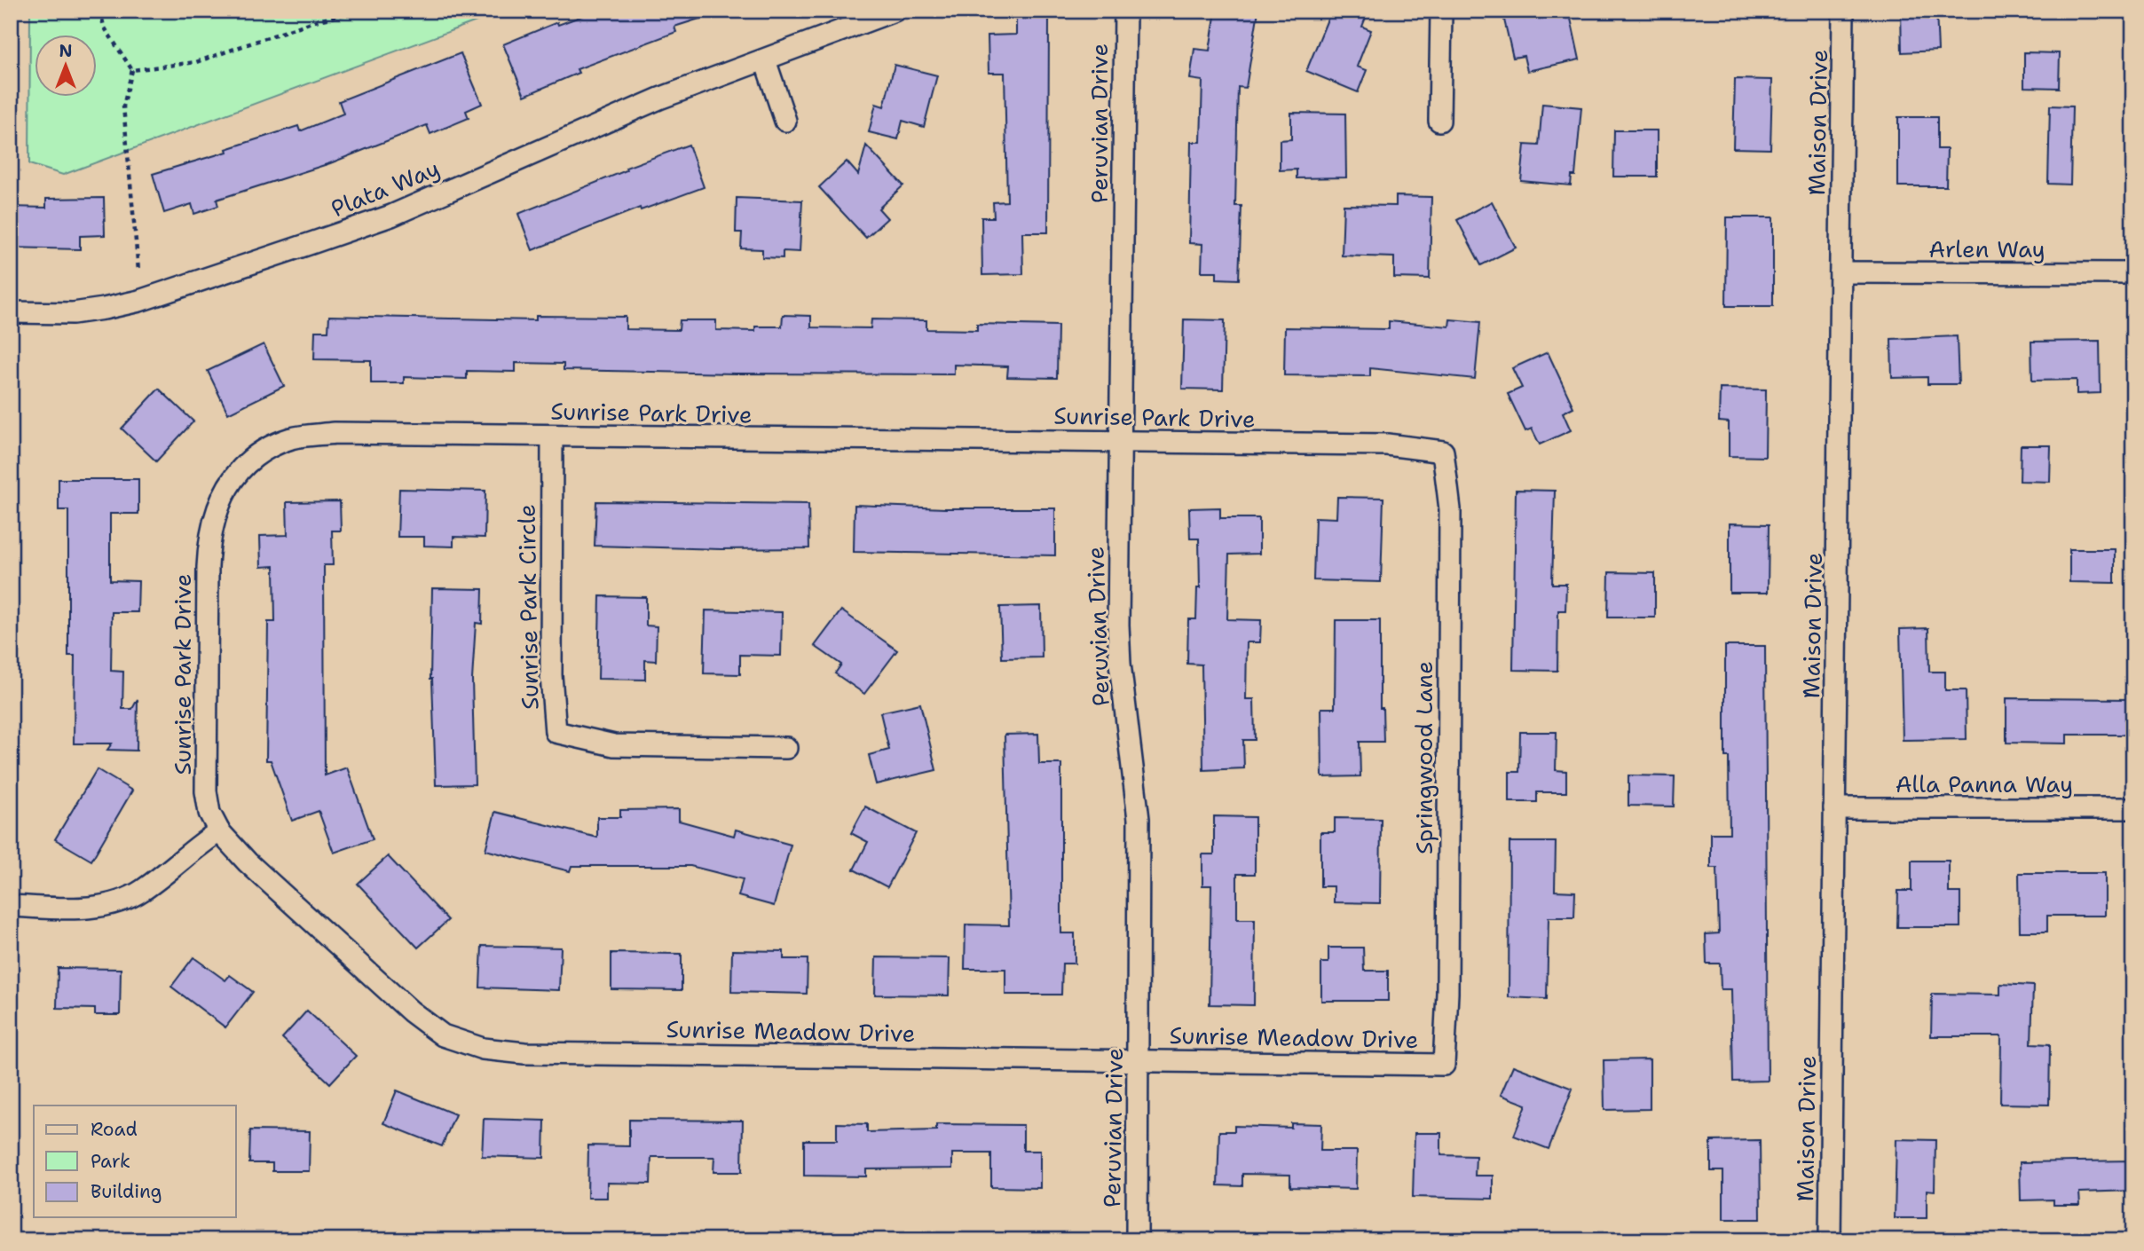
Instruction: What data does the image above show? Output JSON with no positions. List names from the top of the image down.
{
  "streets": {
    "street": [
      "Maison Drive",
      "Peruvian Drive",
      "Plata Way",
      "Arlen Way",
      "Sunrise Park Drive",
      "Sunrise Park Circle",
      "Springwood Lane",
      "Alla Panna Way",
      "Sunrise Meadow Drive"
    ]
  },
  "crossings": [
    ["Maison Drive", "Arlen Way"],
    ["Maison Drive", "Alla Panna Way"],
    ["Peruvian Drive", "Sunrise Park Drive"],
    ["Peruvian Drive", "Sunrise Meadow Drive"],
    ["Sunrise Park Drive", "Sunrise Park Circle"],
    ["Sunrise Park Drive", "Springwood Lane"],
    ["Sunrise Park Drive", "Sunrise Meadow Drive"],
    ["Springwood Lane", "Sunrise Meadow Drive"]
  ],
  "legend": ["Road", "Park", "Building"],
  "north": "top"
}
